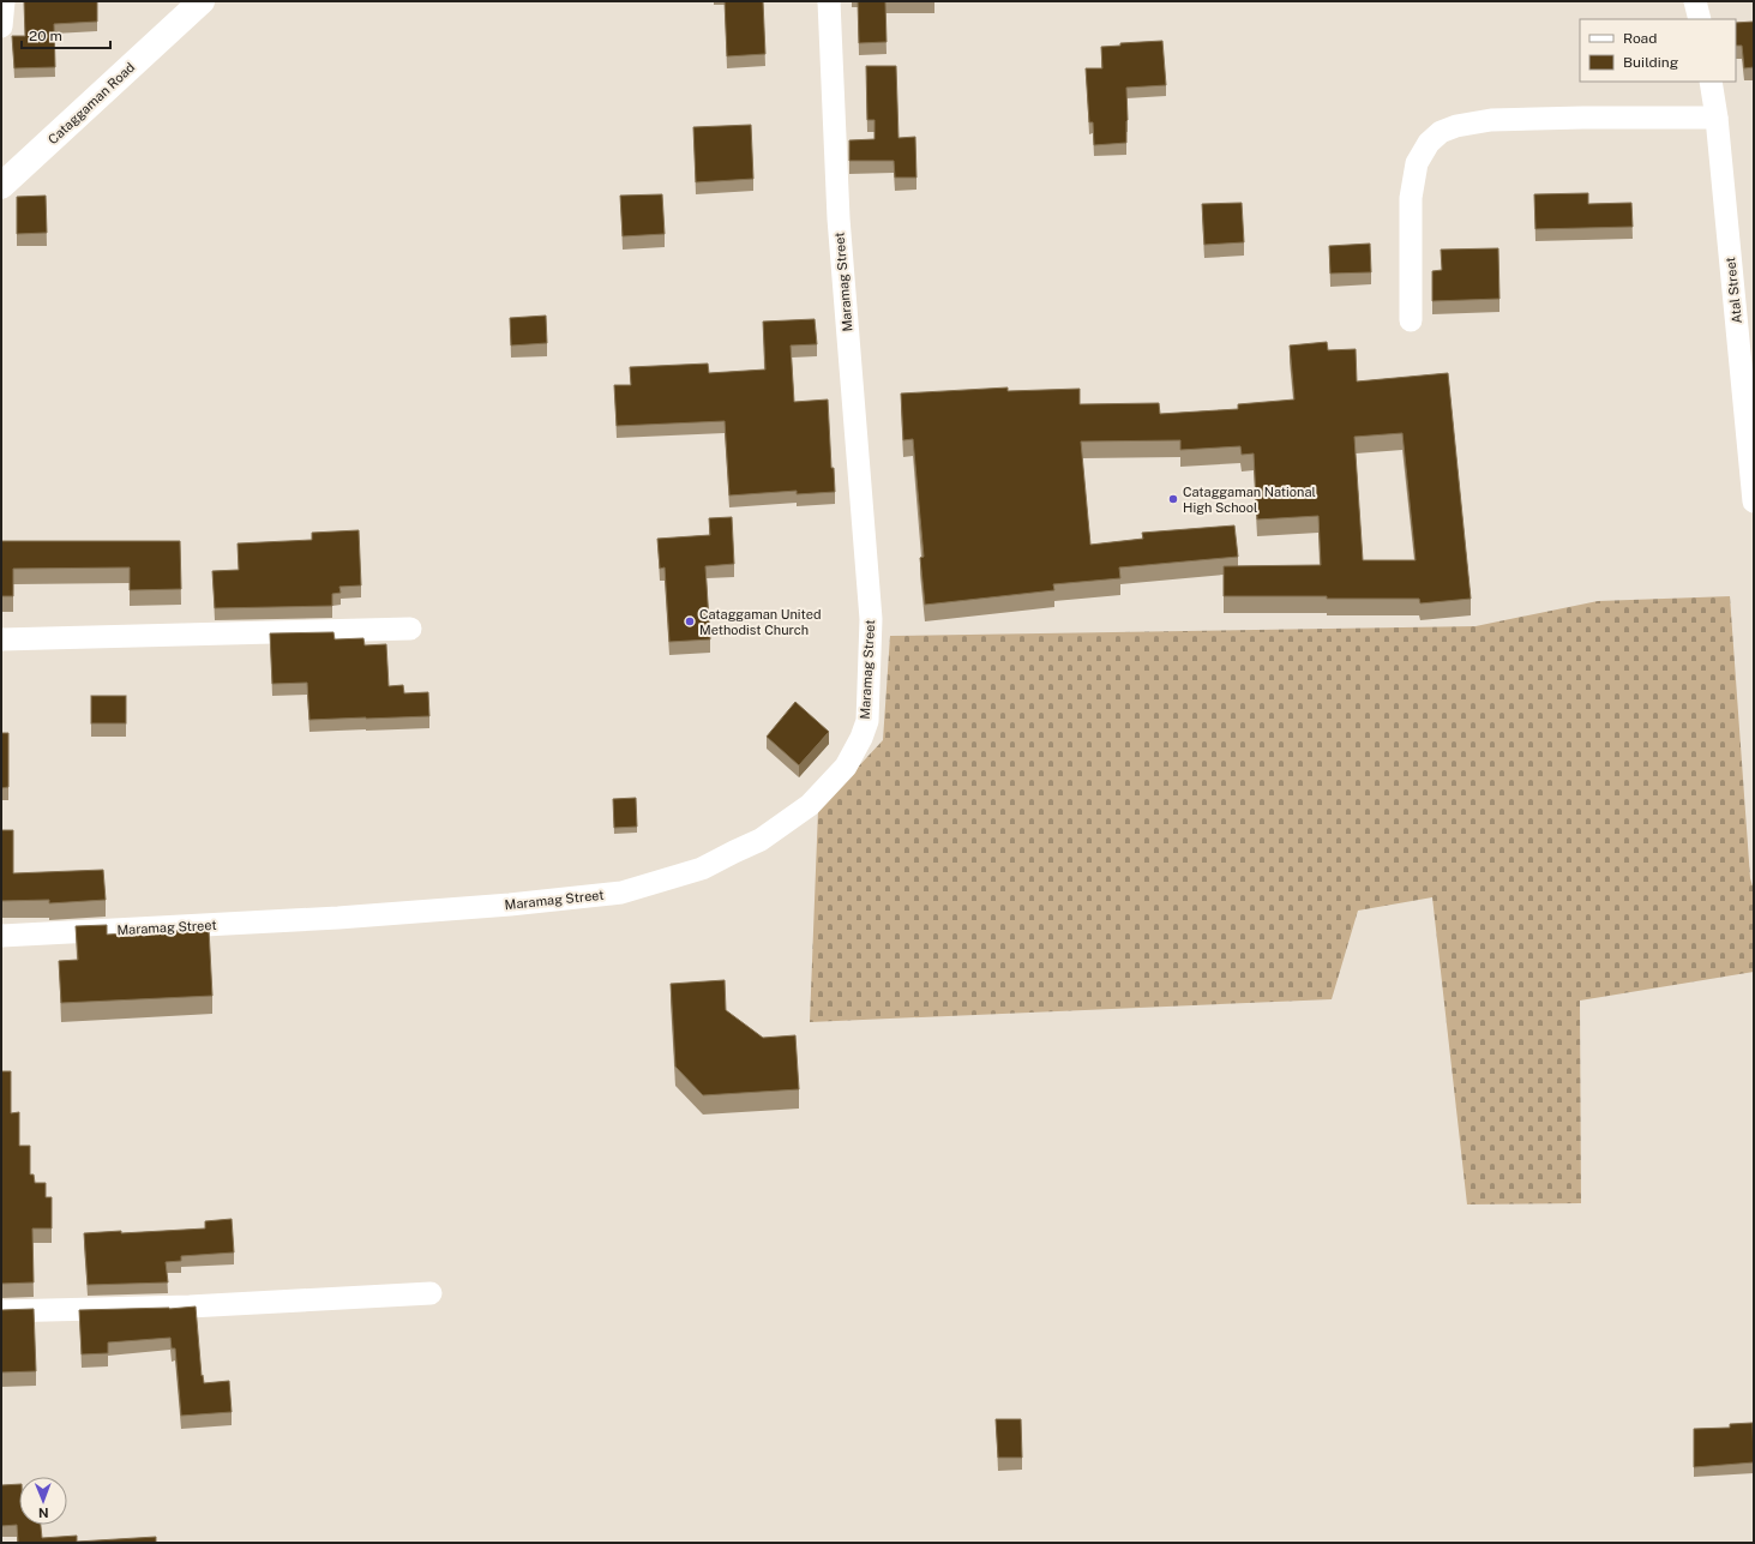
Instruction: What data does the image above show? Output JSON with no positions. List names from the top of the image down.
{
  "streets": {
    "street": ["Cataggaman Road", "Maramag Street", "Atal Street"]
  },
  "places": ["Cataggaman National High School", "Cataggaman United Methodist Church"],
  "legend": ["Road", "Building"],
  "scale_bar": "20 m",
  "north": "bottom"
}
